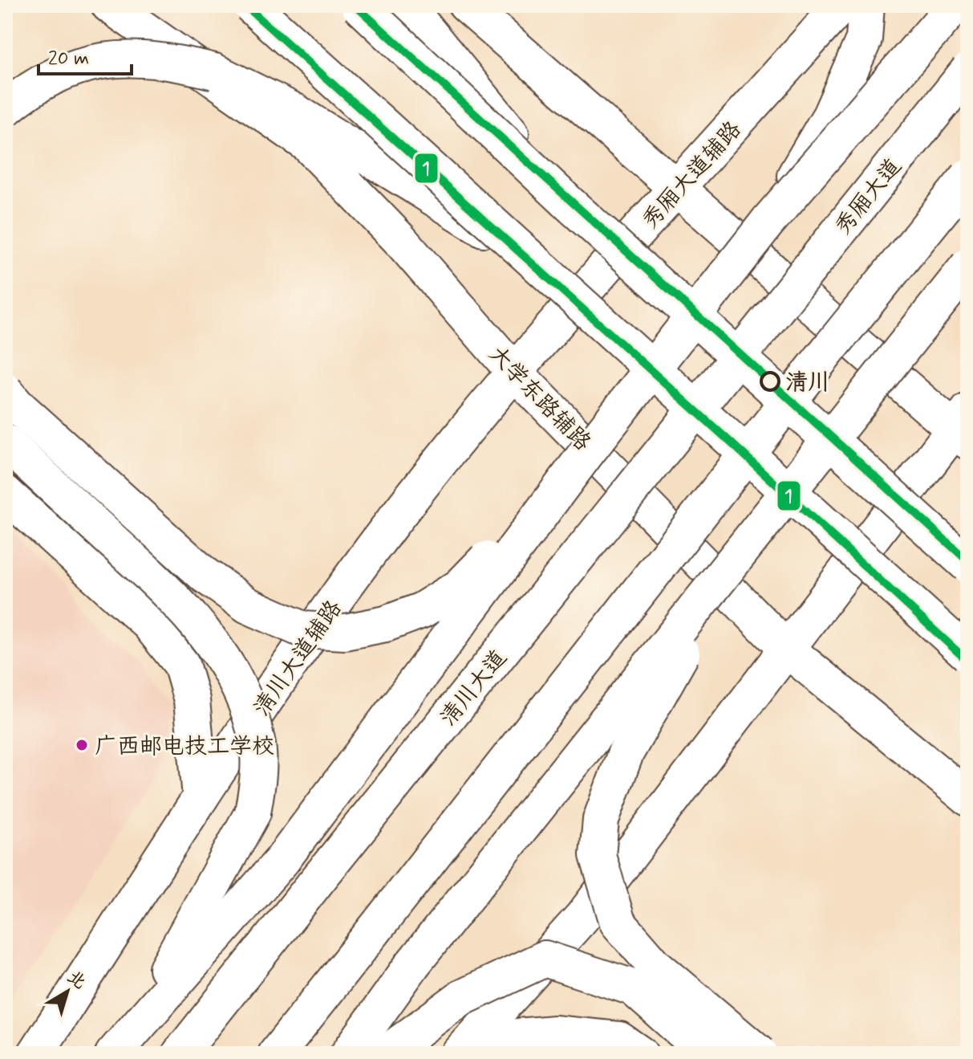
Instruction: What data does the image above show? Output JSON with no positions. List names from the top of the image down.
{
  "streets": {
    "main road": [
      "秀厢大道辅路",
      "秀厢大道",
      "大学东路辅路",
      "清川大道辅路",
      "清川大道"
    ]
  },
  "crossings": [
    ["秀厢大道辅路", "大学东路辅路"],
    ["秀厢大道辅路", "清川大道辅路"],
    ["秀厢大道", "清川大道"],
    ["大学东路辅路", "清川大道辅路"]
  ],
  "places": ["清川", "广西邮电技工学校"],
  "lines": ["transit line 1"],
  "scale_bar": "20 m",
  "north": "top right"
}
